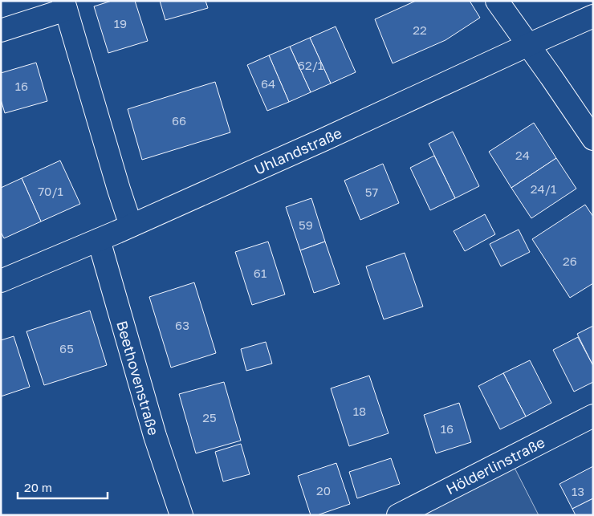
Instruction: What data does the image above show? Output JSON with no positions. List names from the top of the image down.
{
  "streets": {
    "street": ["Uhlandstraße", "Beethovenstraße", "Hölderlinstraße"]
  },
  "crossings": [
    ["Uhlandstraße", "Beethovenstraße"]
  ],
  "house_numbers": [
    "19",
    "22",
    "62/1",
    "64",
    "16",
    "66",
    "24",
    "24/1",
    "70/1",
    "57",
    "59",
    "26",
    "61",
    "63",
    "65",
    "18",
    "25",
    "16",
    "20",
    "13"
  ],
  "scale_bar": "20 m"
}
